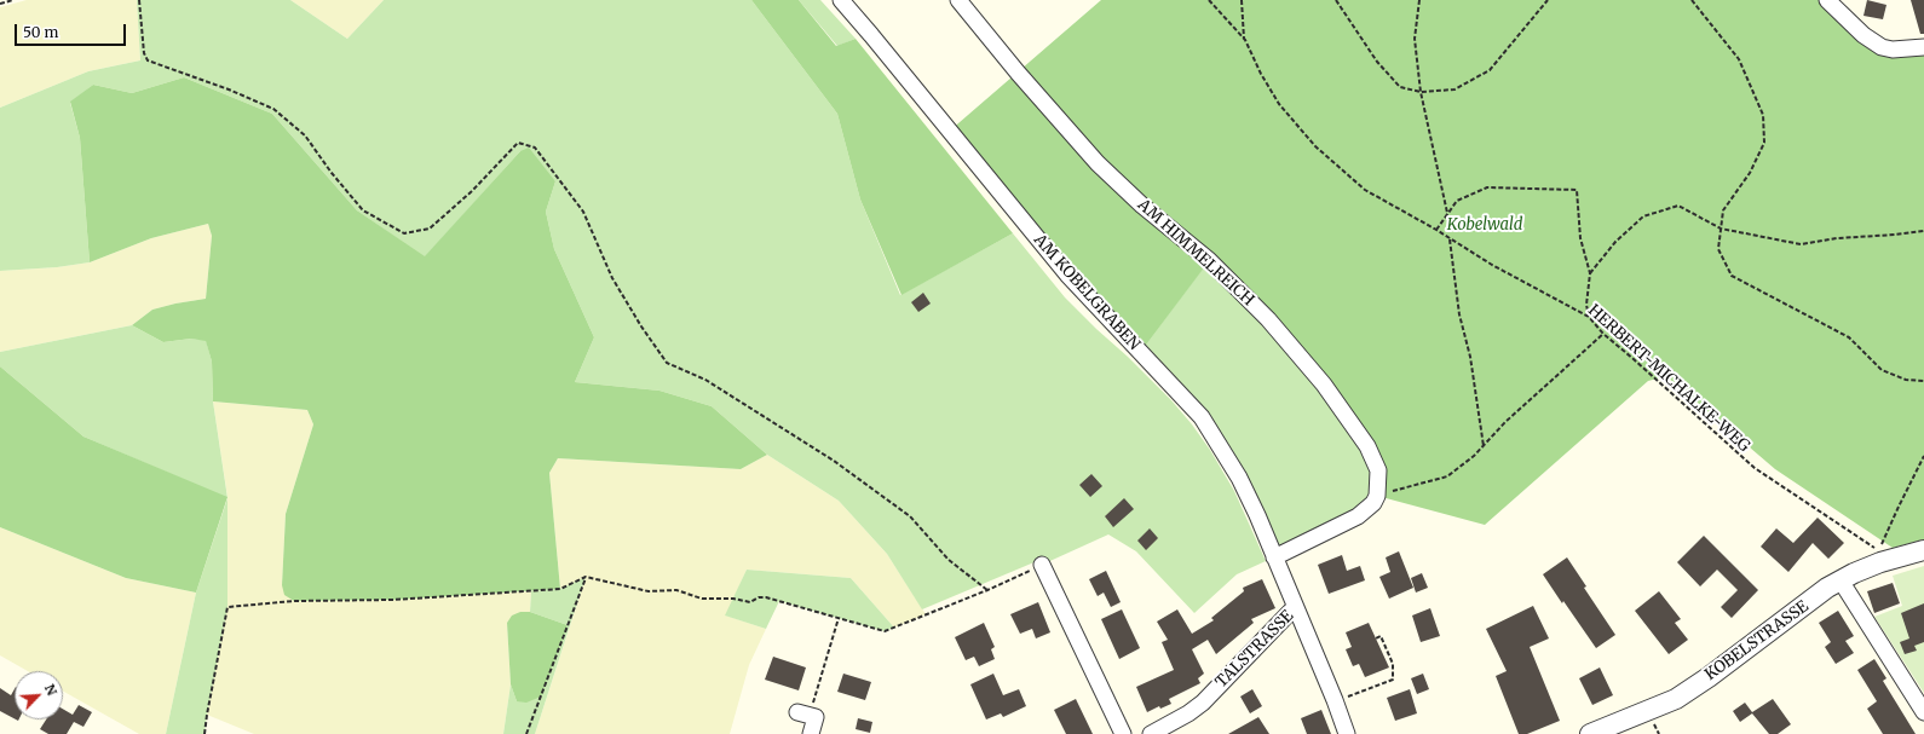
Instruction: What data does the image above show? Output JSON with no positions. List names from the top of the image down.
{
  "streets": {
    "street": [
      "AM HIMMELREICH",
      "AM KOBELGRABEN",
      "KOBELSTRASSE",
      "TALSTRASSE"
    ],
    "path": ["HERBERT-MICHALKE-WEG"]
  },
  "crossings": [
    ["AM KOBELGRABEN", "TALSTRASSE"]
  ],
  "parks": ["Kobelwald"],
  "scale_bar": "50 m",
  "north": "top right"
}
